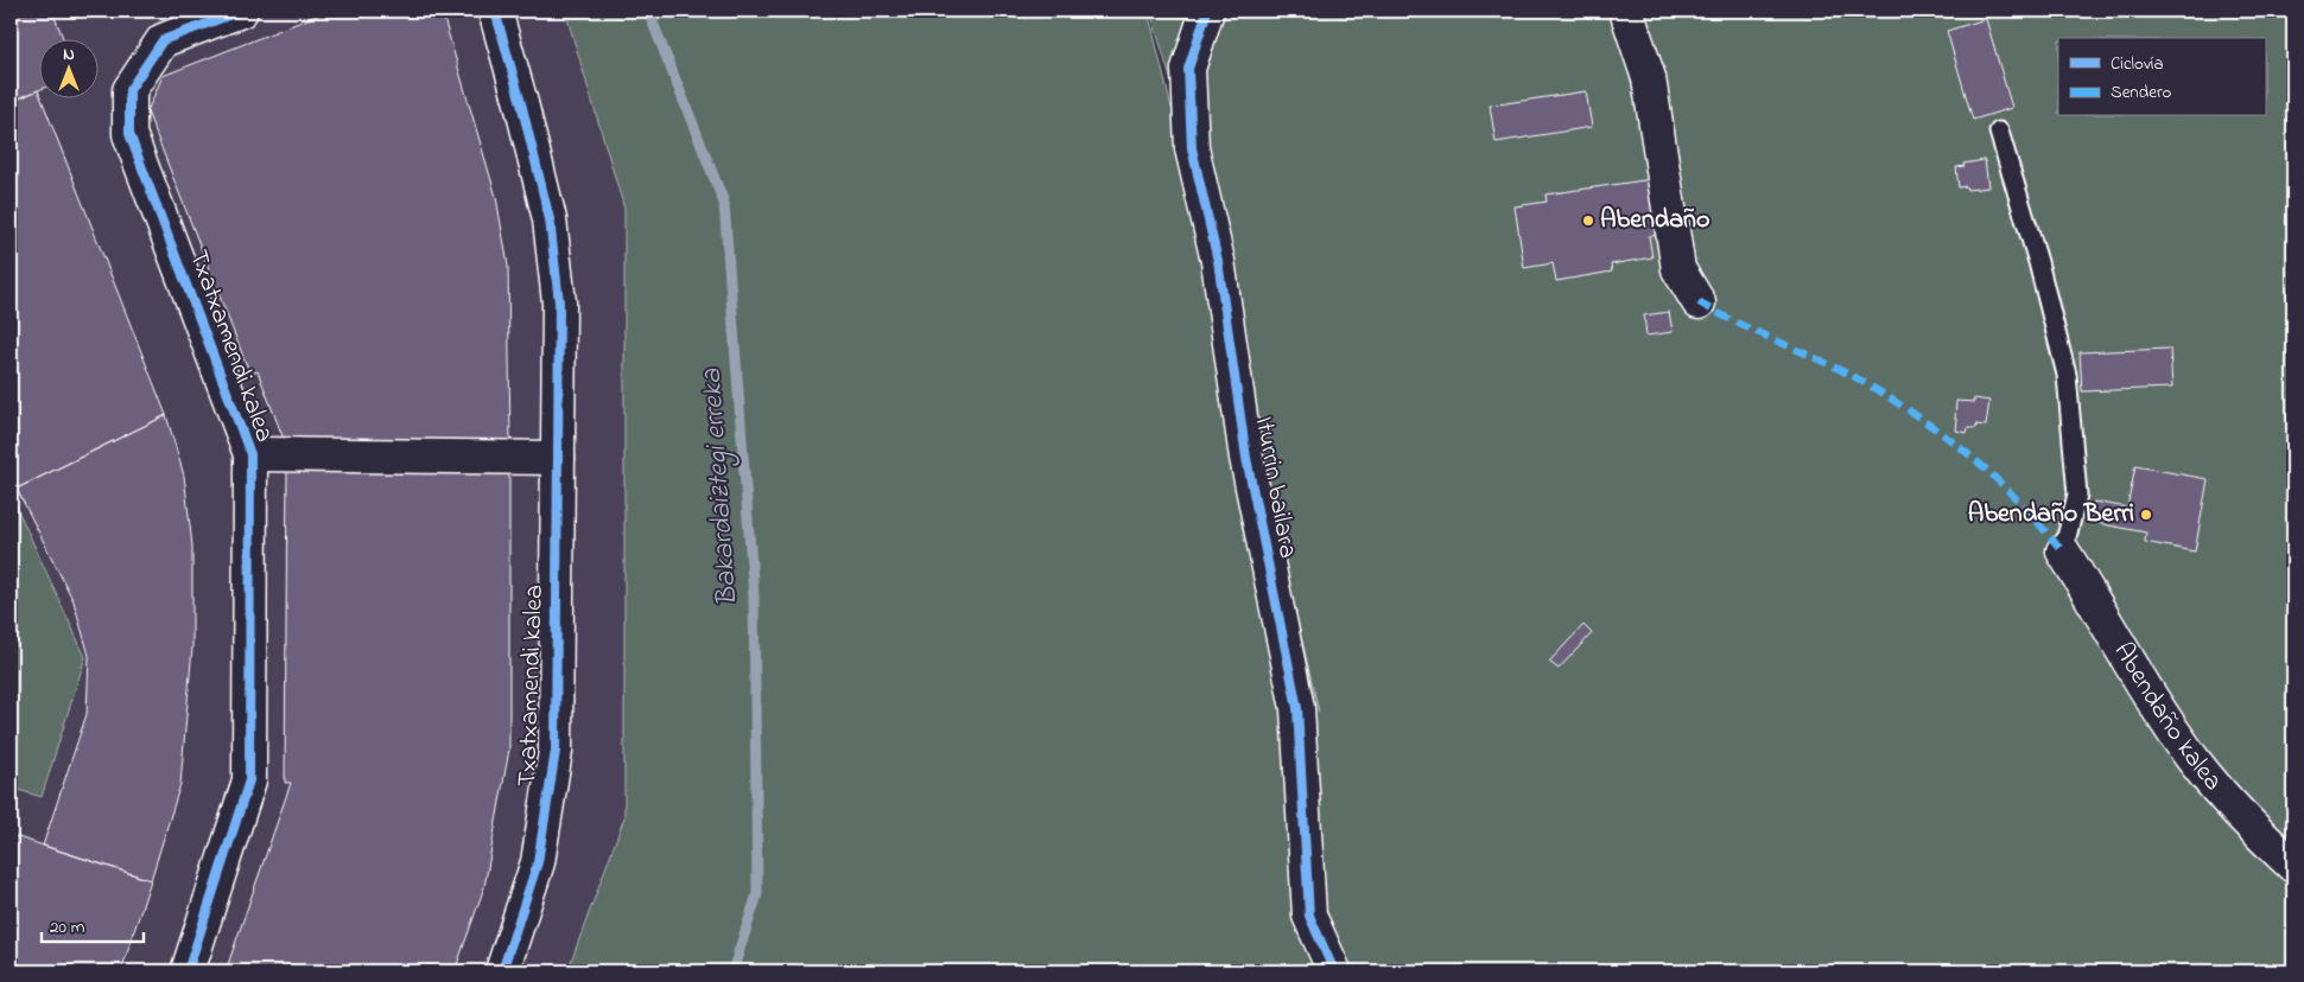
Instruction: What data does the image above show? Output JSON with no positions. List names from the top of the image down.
{
  "streets": {
    "street": ["Txatxamendi kalea", "Iturrin bailara", "Abendaño kalea"]
  },
  "water": ["Bakardaiztegi erreka"],
  "places": ["Abendaño", "Abendaño Berri"],
  "legend": ["Ciclovía", "Sendero"],
  "scale_bar": "20 m",
  "north": "top"
}
